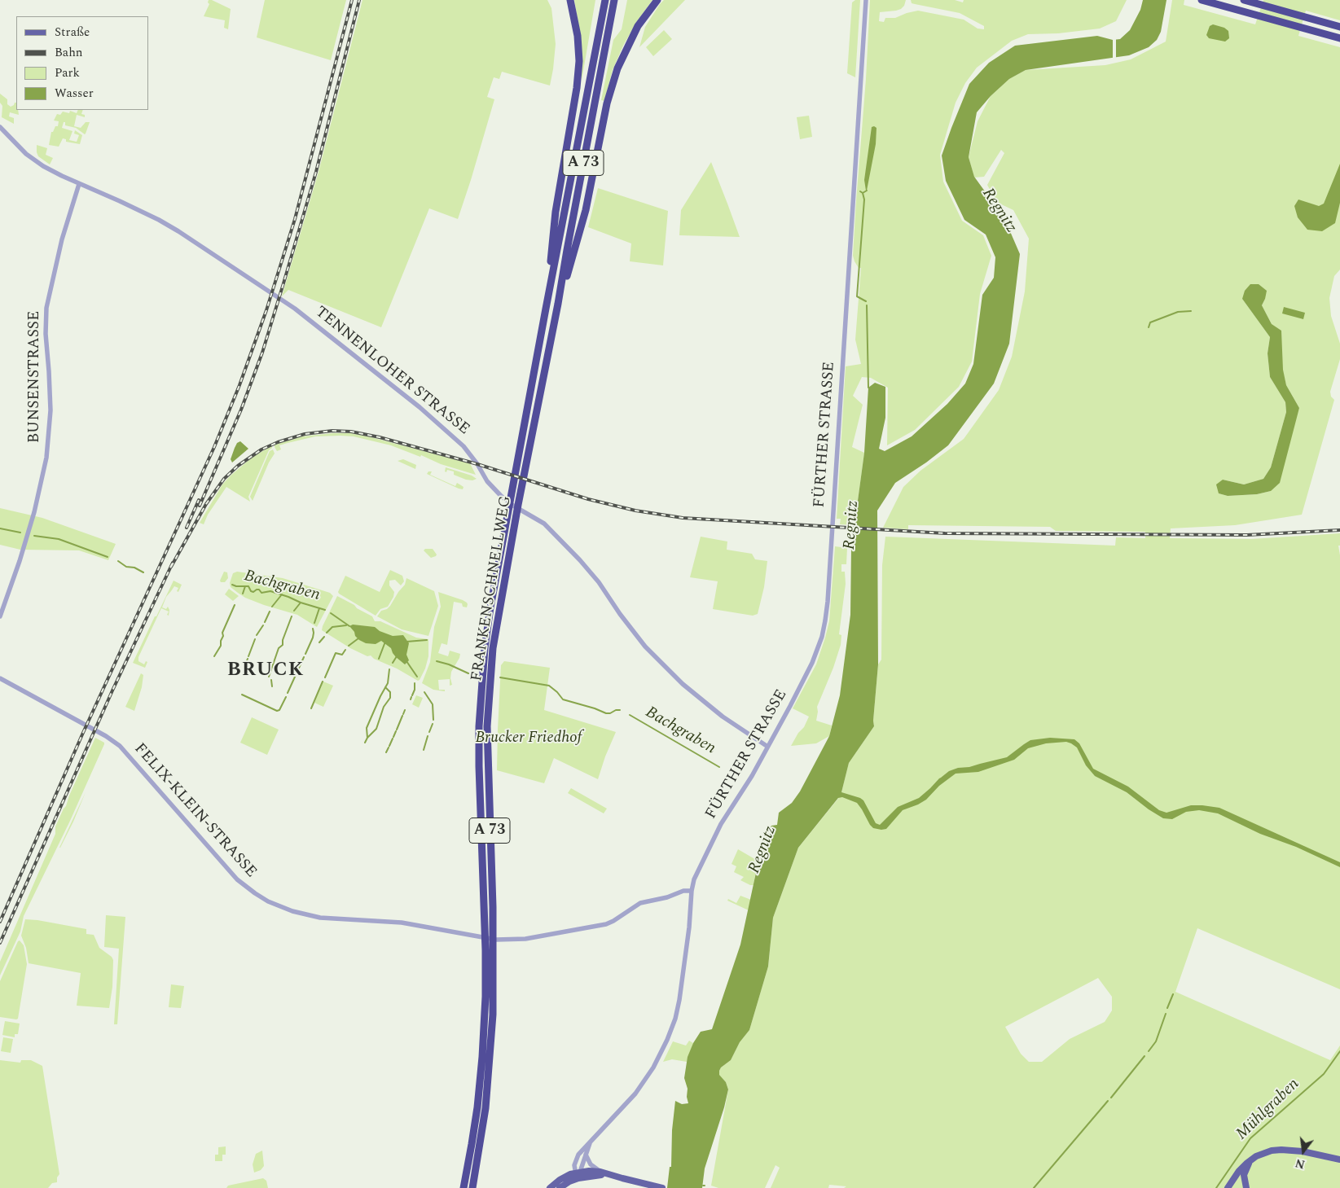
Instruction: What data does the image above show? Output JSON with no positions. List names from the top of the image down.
{
  "streets": {
    "highway": ["A 73", "FRANKENSCHNELLWEG"],
    "street": [
      "TENNENLOHER STRASSE",
      "BUNSENSTRASSE",
      "FÜRTHER STRASSE",
      "FELIX-KLEIN-STRASSE"
    ]
  },
  "crossings": [
    ["TENNENLOHER STRASSE", "BUNSENSTRASSE"],
    ["TENNENLOHER STRASSE", "FÜRTHER STRASSE"],
    ["FÜRTHER STRASSE", "FELIX-KLEIN-STRASSE"]
  ],
  "districts": ["BRUCK"],
  "water": ["Regnitz", "Bachgraben", "Mühlgraben"],
  "parks": ["Brucker Friedhof"],
  "legend": [
    "Straße",
    "Bahn",
    "Park",
    "Wasser"
  ],
  "north": "bottom"
}
